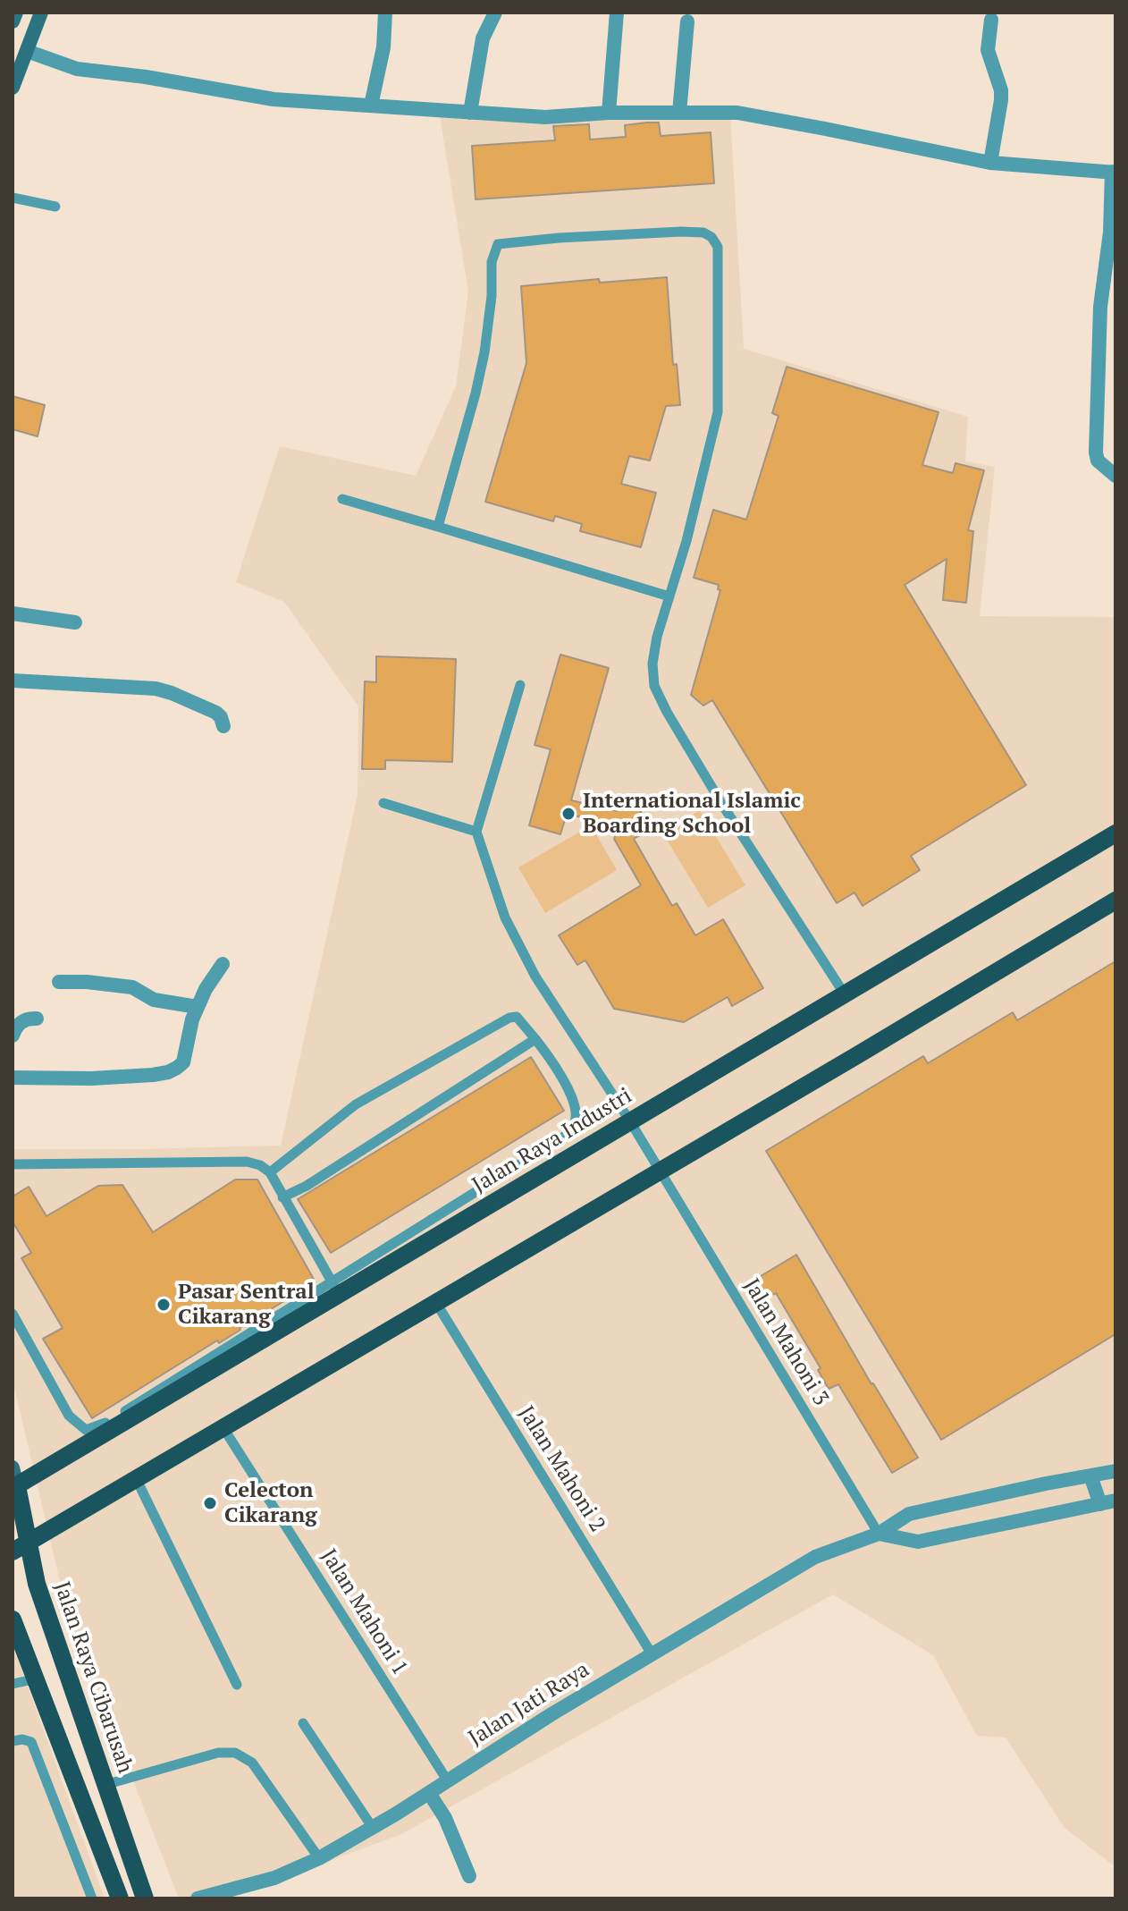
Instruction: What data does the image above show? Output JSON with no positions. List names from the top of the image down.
{
  "streets": {
    "main road": ["Jalan Raya Industri", "Jalan Raya Cibarusah"],
    "street": ["Jalan Jati Raya"],
    "lane": ["Jalan Mahoni 3", "Jalan Mahoni 2", "Jalan Mahoni 1"]
  },
  "crossings": [
    ["Jalan Raya Industri", "Jalan Mahoni 3"],
    ["Jalan Raya Industri", "Jalan Raya Cibarusah"],
    ["Jalan Mahoni 3", "Jalan Jati Raya"],
    ["Jalan Mahoni 2", "Jalan Jati Raya"],
    ["Jalan Mahoni 1", "Jalan Jati Raya"]
  ],
  "places": ["International Islamic Boarding School", "Pasar Sentral Cikarang", "Celecton Cikarang"]
}
